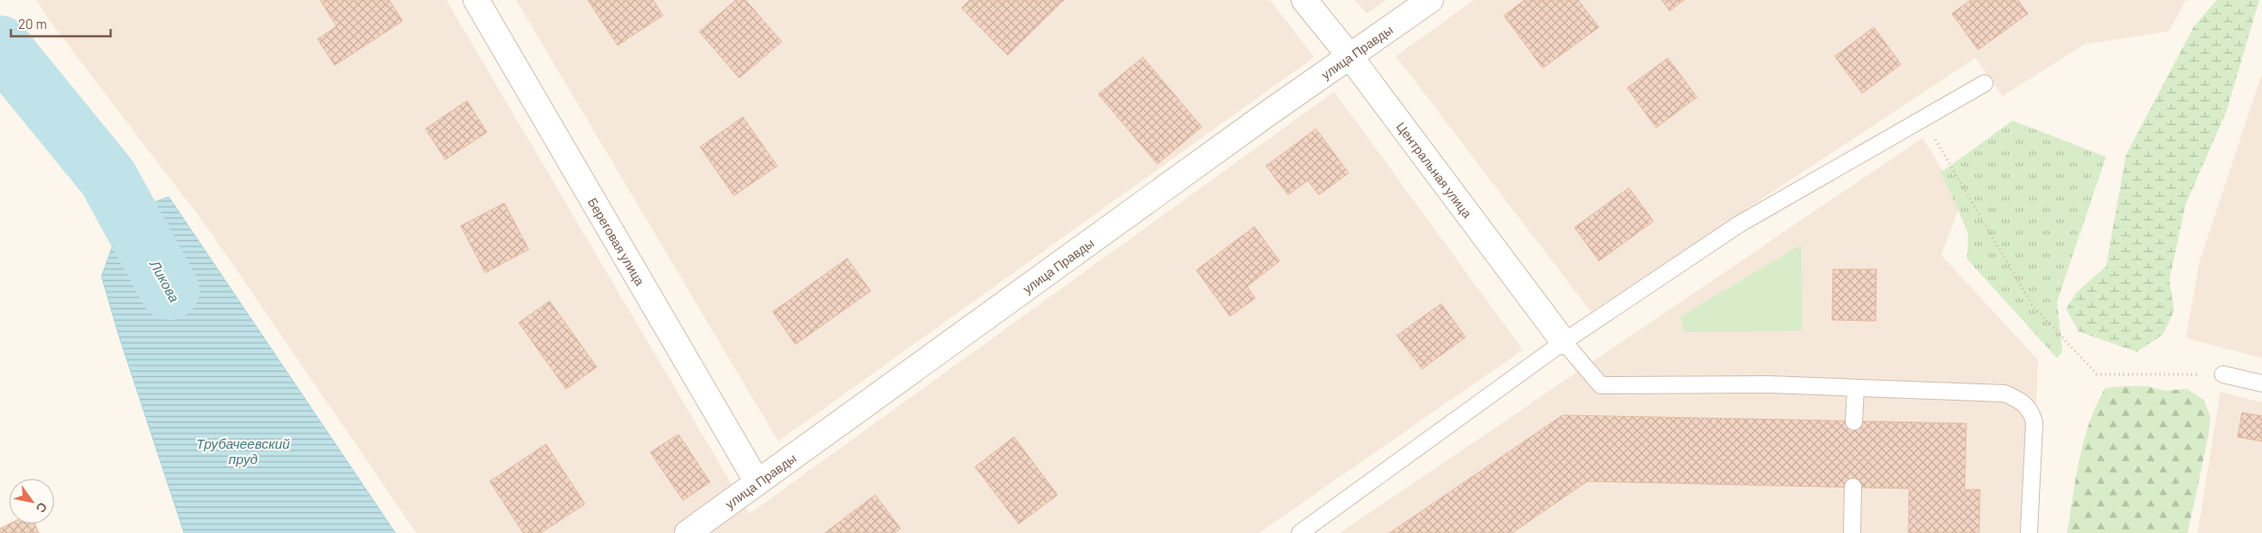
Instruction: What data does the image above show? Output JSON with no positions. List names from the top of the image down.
{
  "streets": {
    "street": ["улица Правды", "Центральная улица", "Береговая улица"]
  },
  "crossings": [
    ["улица Правды", "Центральная улица"],
    ["улица Правды", "Береговая улица"]
  ],
  "water": ["Ликова", "Трубачеевский пруд"],
  "scale_bar": "20 m",
  "north": "bottom right"
}
